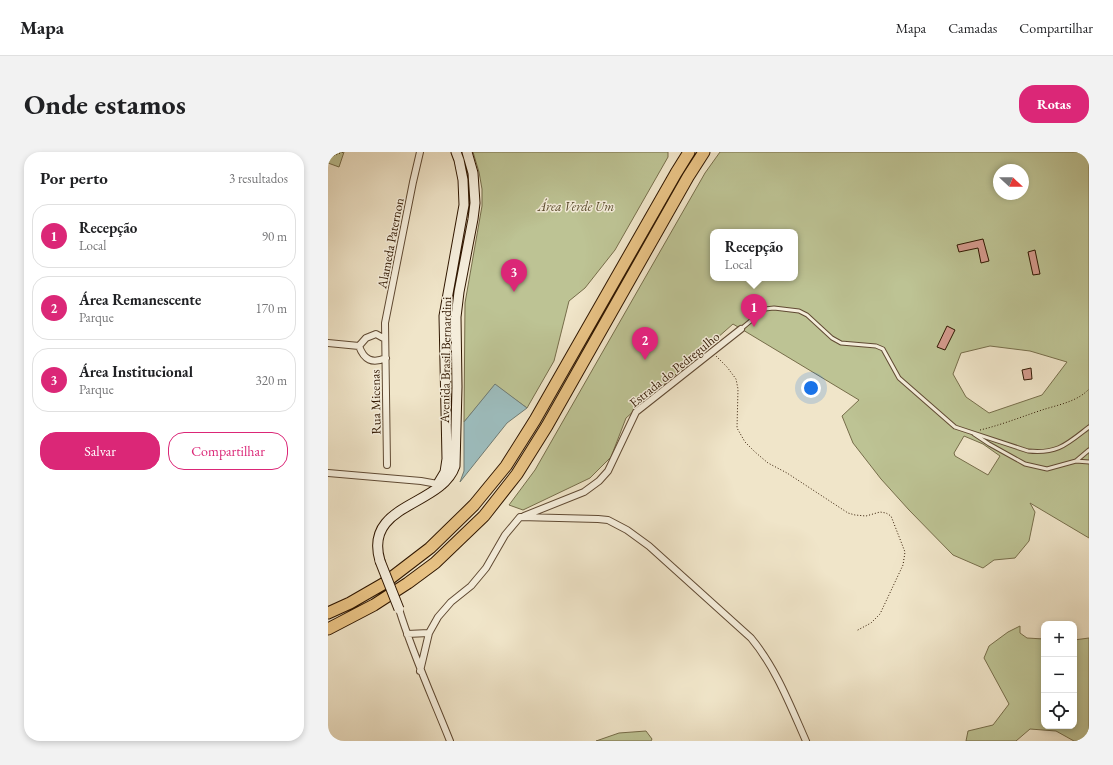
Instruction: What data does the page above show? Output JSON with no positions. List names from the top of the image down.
{
  "streets": {
    "street": [
      "Alameda Paternon",
      "Avenida Brasil Bernardini",
      "Estrada do Pedregulho",
      "Rua Micenas"
    ]
  },
  "crossings": [
    ["Alameda Paternon", "Rua Micenas"]
  ],
  "parks": ["Área Verde Um"],
  "north": "right",
  "page": {
    "header": "Mapa",
    "nav": ["Mapa", "Camadas", "Compartilhar"],
    "buttons": [
      "Rotas",
      ["Salvar", "Compartilhar"]
    ],
    "title": "Onde estamos",
    "heading": ["Por perto", "3 resultados"],
    "list": [
      {
        "mark": "1",
        "name": "Recepção",
        "note": "Local",
        "value": "90 m"
      },
      {
        "mark": "2",
        "name": "Área Remanescente",
        "note": "Parque",
        "value": "170 m"
      },
      {
        "mark": "3",
        "name": "Área Institucional",
        "note": "Parque",
        "value": "320 m"
      }
    ],
    "popup": ["Recepção", "Local"],
    "pins": ["3", "1", "2"],
    "map_buttons": ["+", "−"]
  }
}
